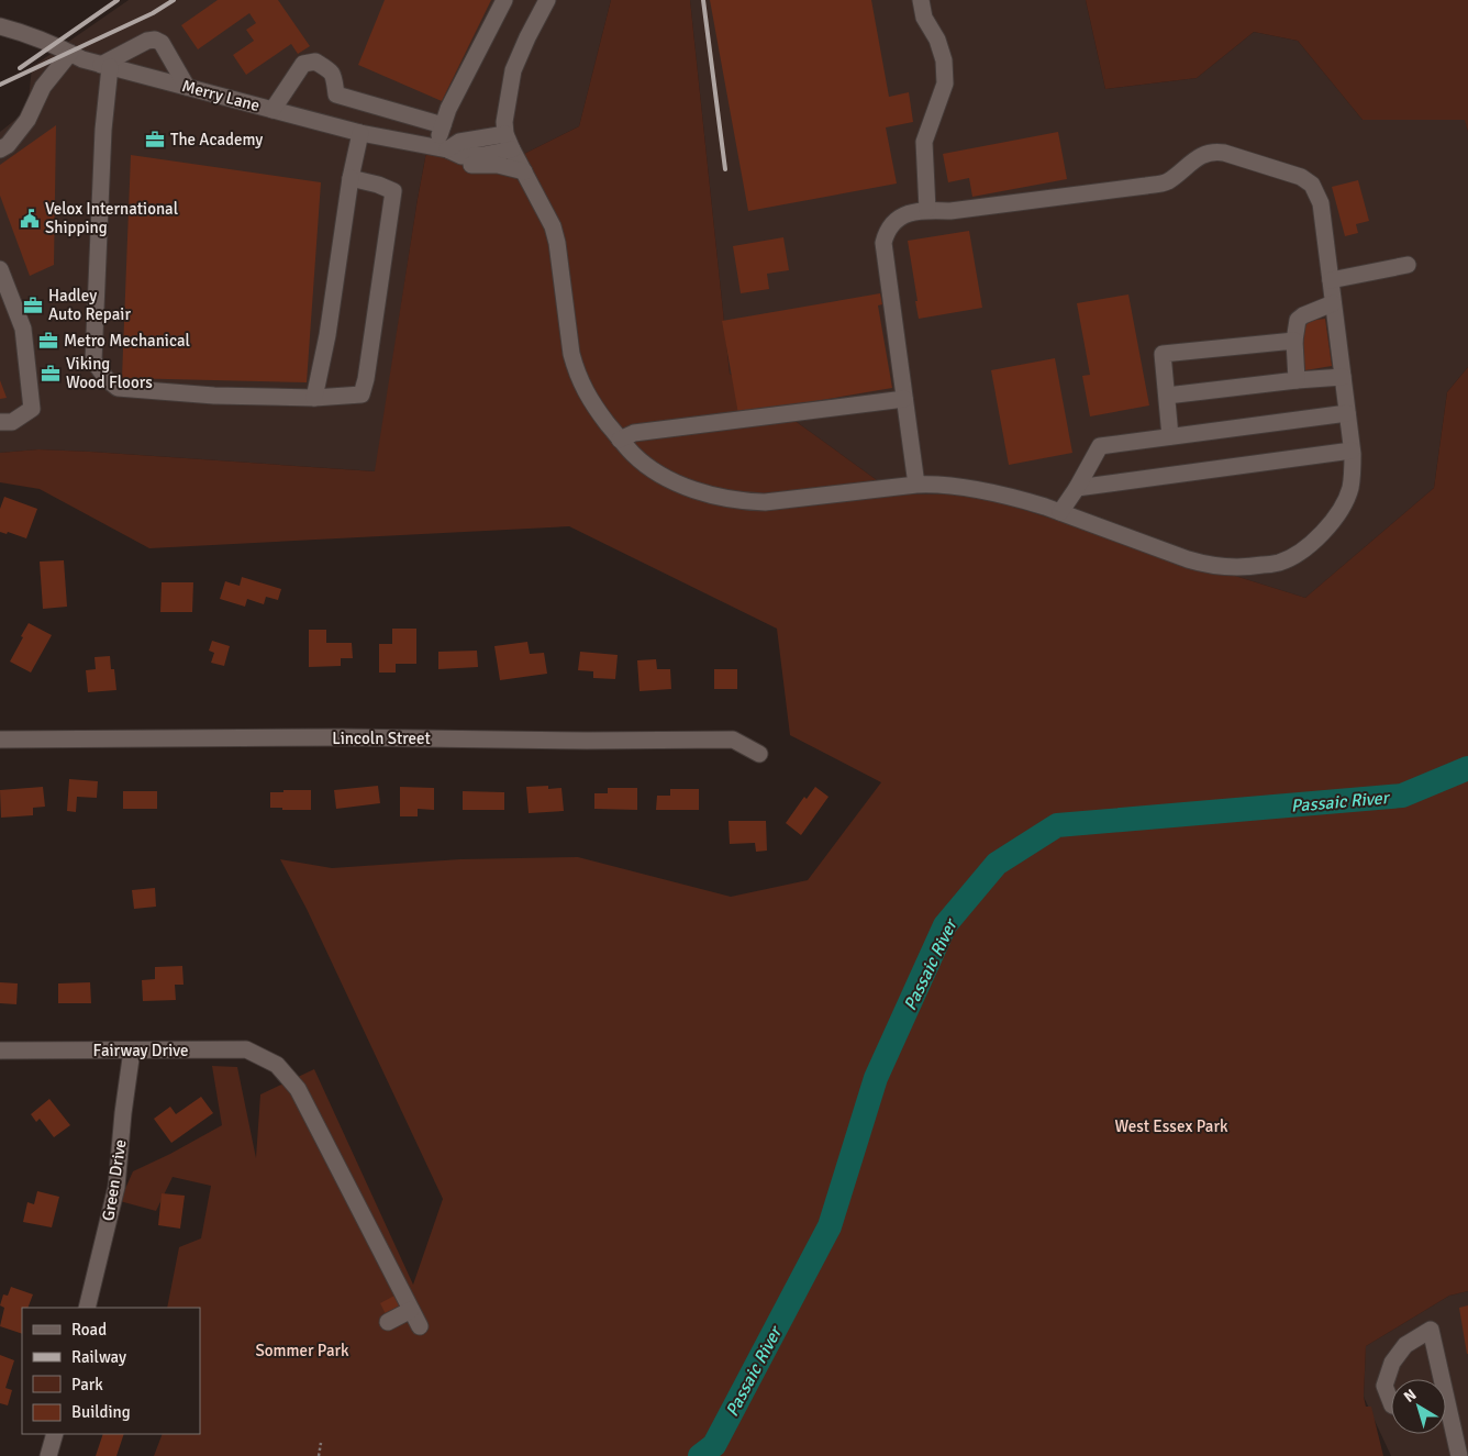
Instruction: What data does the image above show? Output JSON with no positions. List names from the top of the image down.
{
  "streets": {
    "street": [
      "Merry Lane",
      "Lincoln Street",
      "Fairway Drive",
      "Green Drive"
    ]
  },
  "crossings": [
    ["Fairway Drive", "Green Drive"]
  ],
  "water": ["Passaic River"],
  "parks": ["West Essex Park", "Sommer Park"],
  "places": {
    "office": [
      "The Academy",
      "Hadley Auto Repair",
      "Metro Mechanical",
      "Viking Wood Floors"
    ],
    "public building": ["Velox International Shipping"]
  },
  "legend": [
    "Road",
    "Railway",
    "Park",
    "Building"
  ],
  "north": "top left"
}
